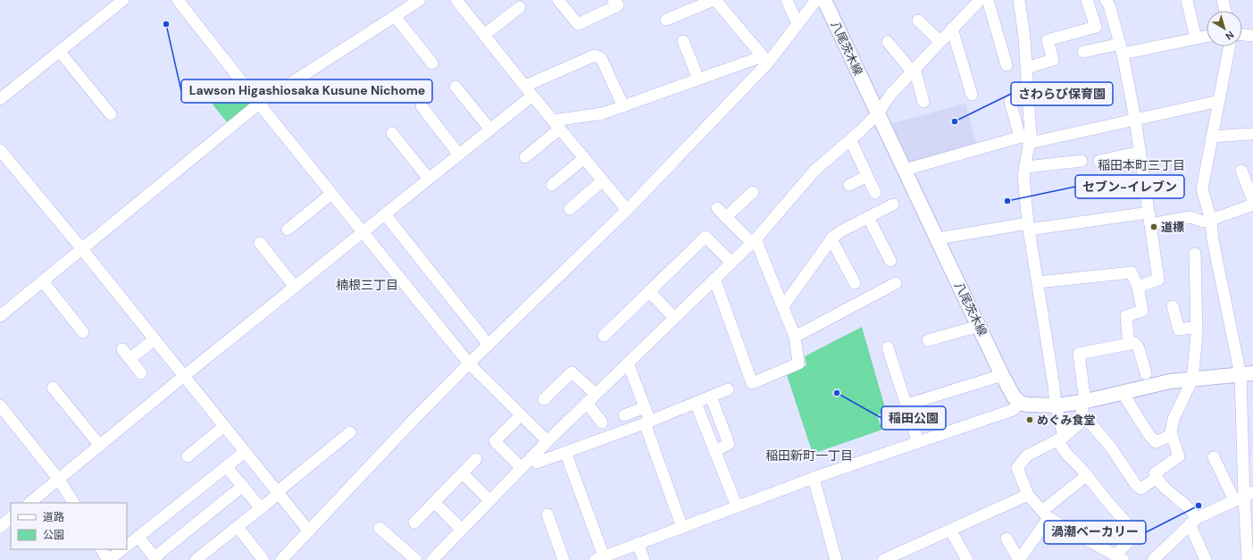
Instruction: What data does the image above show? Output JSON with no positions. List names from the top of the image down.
{
  "streets": {
    "main road": ["八尾茨木線"]
  },
  "districts": ["稲田本町三丁目", "楠根三丁目", "稲田新町一丁目"],
  "places": [
    "Lawson Higashiosaka Kusune Nichome",
    "さわらび保育園",
    "セブン-イレブン",
    "道標",
    "稲田公園",
    "めぐみ食堂",
    "渦潮ベーカリー"
  ],
  "legend": ["道路", "公園"],
  "north": "bottom right"
}
